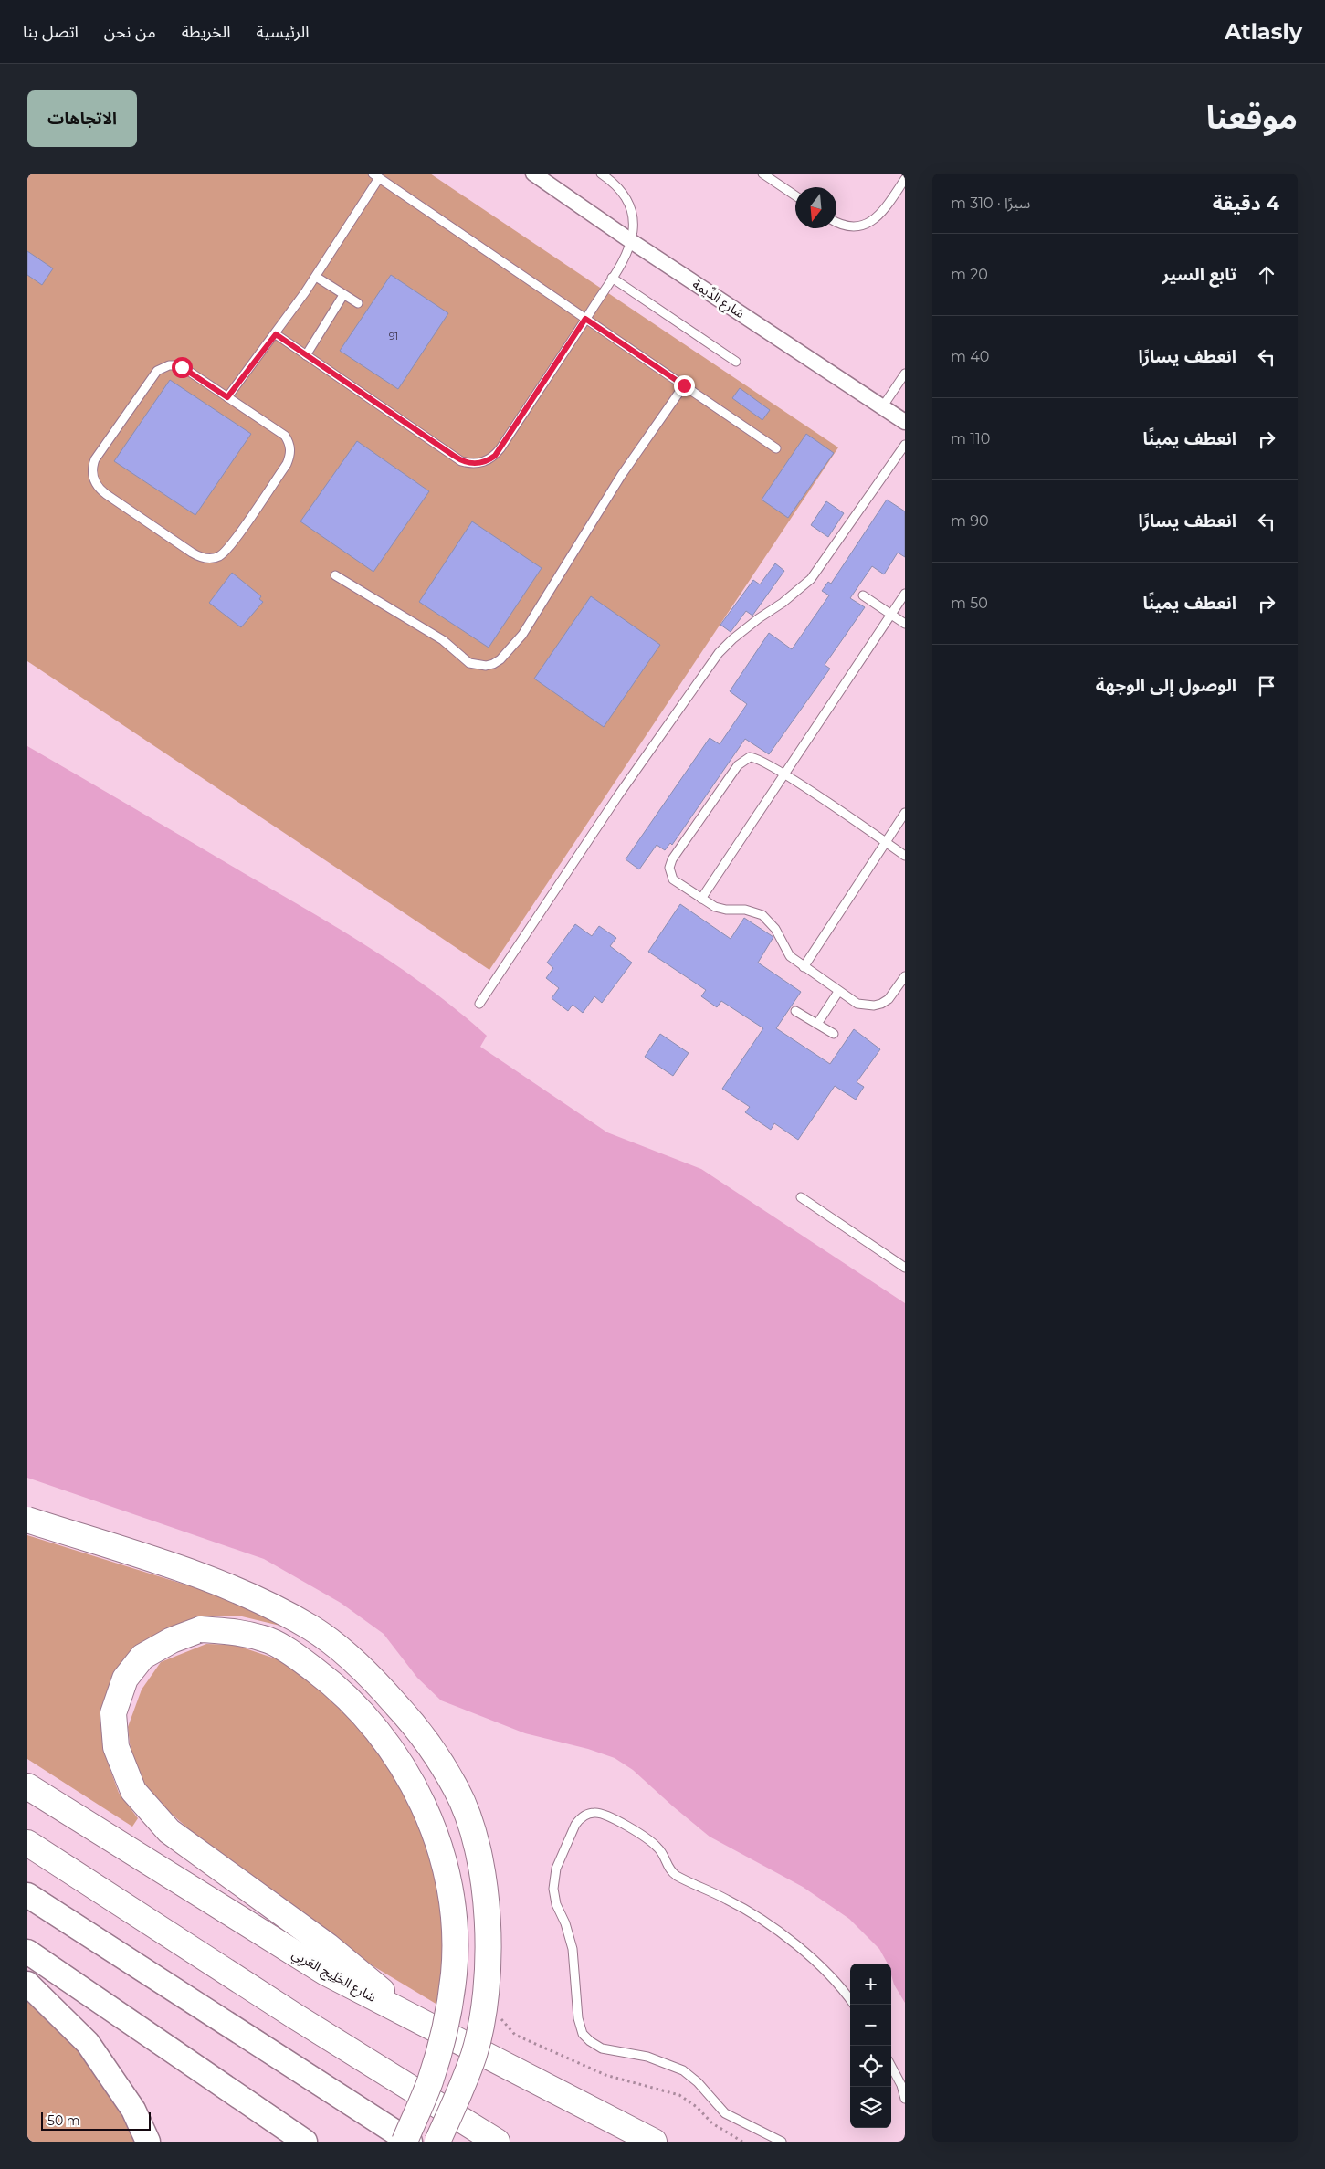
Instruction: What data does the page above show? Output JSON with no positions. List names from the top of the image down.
{
  "streets": {
    "highway": ["شارع الخَلِيج العَربِي"],
    "street": ["شارع الدِّيمة"]
  },
  "house_numbers": ["91"],
  "scale_bar": "50 m",
  "north": "bottom",
  "page": {
    "header": "Atlasly",
    "nav": [
      "الرئيسية",
      "الخريطة",
      "من نحن",
      "اتصل بنا"
    ],
    "title": "موقعنا",
    "buttons": "الاتجاهات",
    "heading": ["4 دقيقة", "سيرًا · 310 m"],
    "list": [
      ["تابع السير", "20 m"],
      ["انعطف يسارًا", "40 m"],
      ["انعطف يمينًا", "110 m"],
      ["انعطف يسارًا", "90 m"],
      ["انعطف يمينًا", "50 m"],
      "الوصول إلى الوجهة"
    ],
    "map_buttons": ["+", "−"],
    "scale": "50 m"
  }
}
